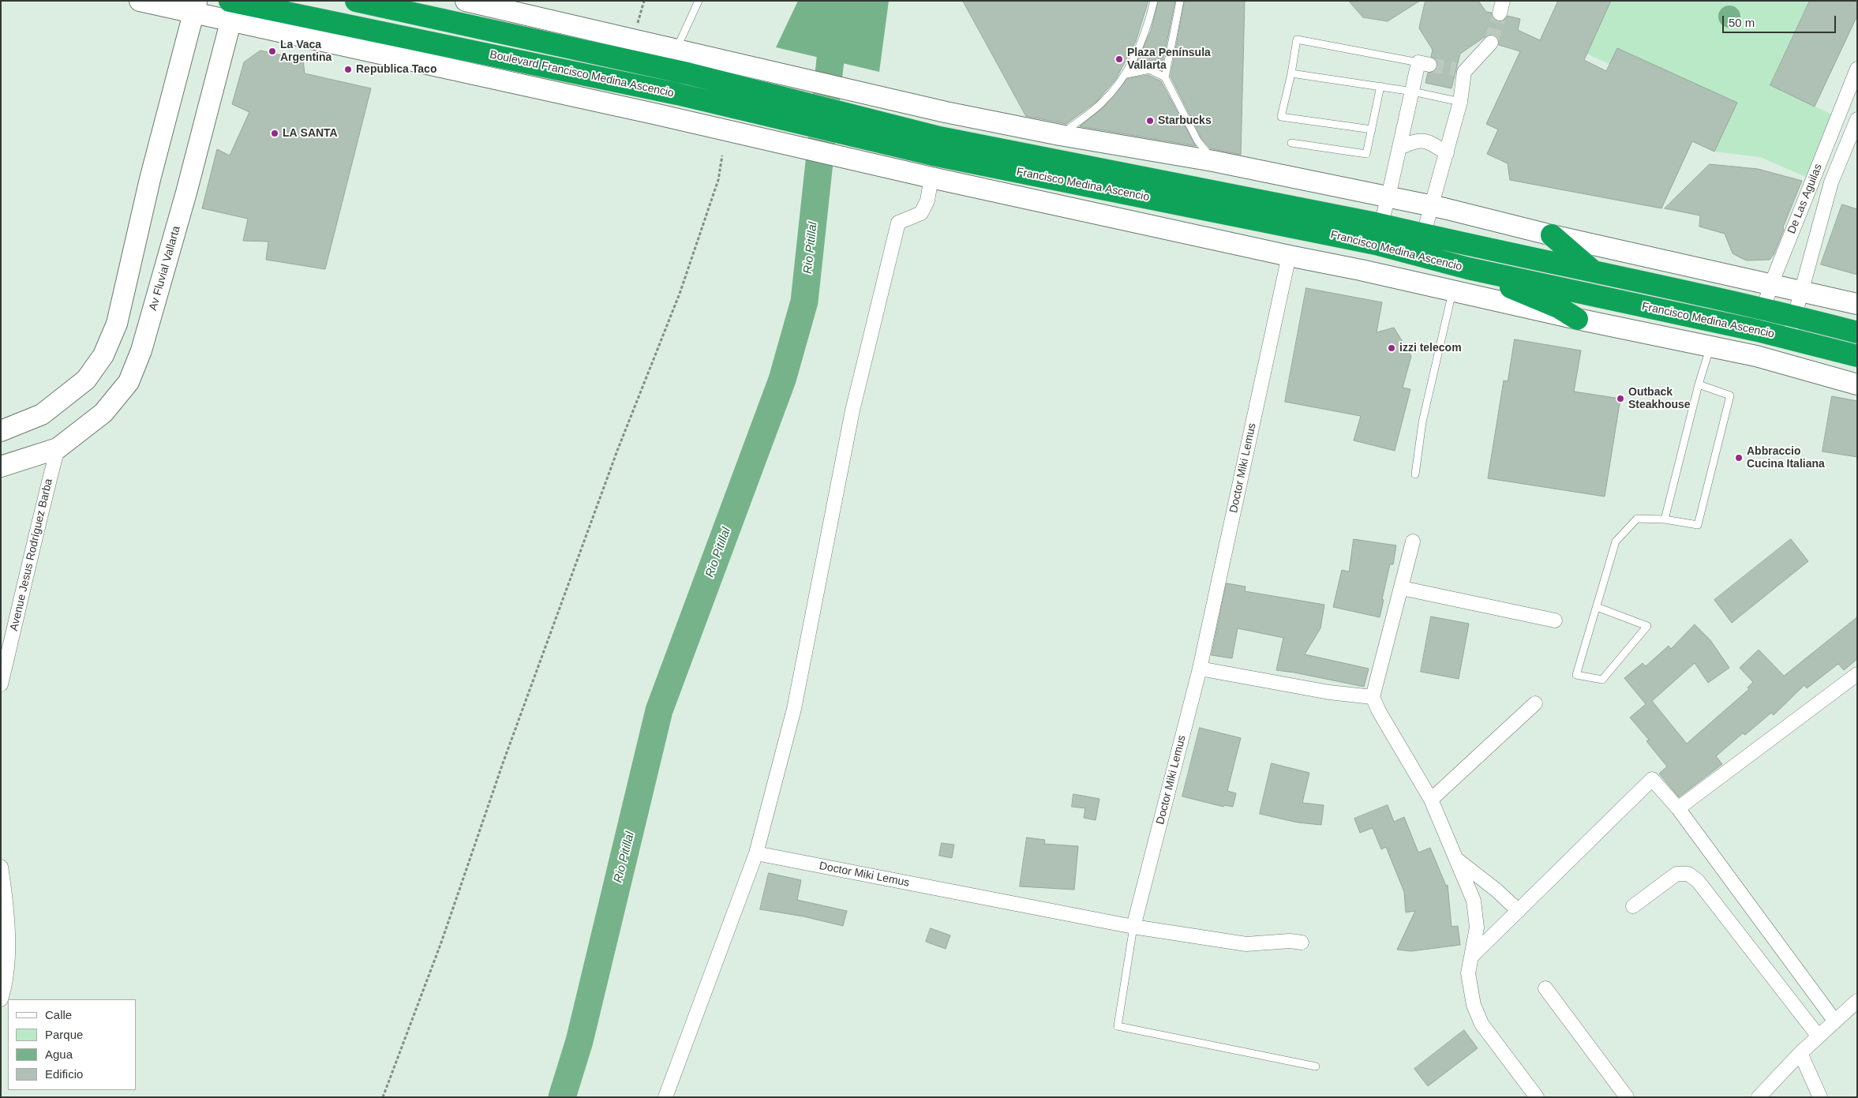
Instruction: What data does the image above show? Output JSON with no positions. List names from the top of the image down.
{
  "streets": {
    "highway": ["Boulevard Francisco Medina Ascencio", "Francisco Medina Ascencio"],
    "main road": ["Av Fluvial Vallarta"],
    "street": ["De Las Aguilas", "Doctor Miki Lemus", "Avenue Jesus Rodríguez Barba"]
  },
  "crossings": [
    ["Boulevard Francisco Medina Ascencio", "Francisco Medina Ascencio"],
    ["Boulevard Francisco Medina Ascencio", "Av Fluvial Vallarta"],
    ["Francisco Medina Ascencio", "De Las Aguilas"],
    ["Av Fluvial Vallarta", "Avenue Jesus Rodríguez Barba"]
  ],
  "water": ["Rio Pitillal"],
  "places": [
    "La Vaca Argentina",
    "Plaza Península Vallarta",
    "Republica Taco",
    "Starbucks",
    "LA SANTA",
    "izzi telecom",
    "Outback Steakhouse",
    "Abbraccio Cucina Italiana"
  ],
  "legend": [
    "Calle",
    "Parque",
    "Agua",
    "Edificio"
  ],
  "scale_bar": "50 m"
}
